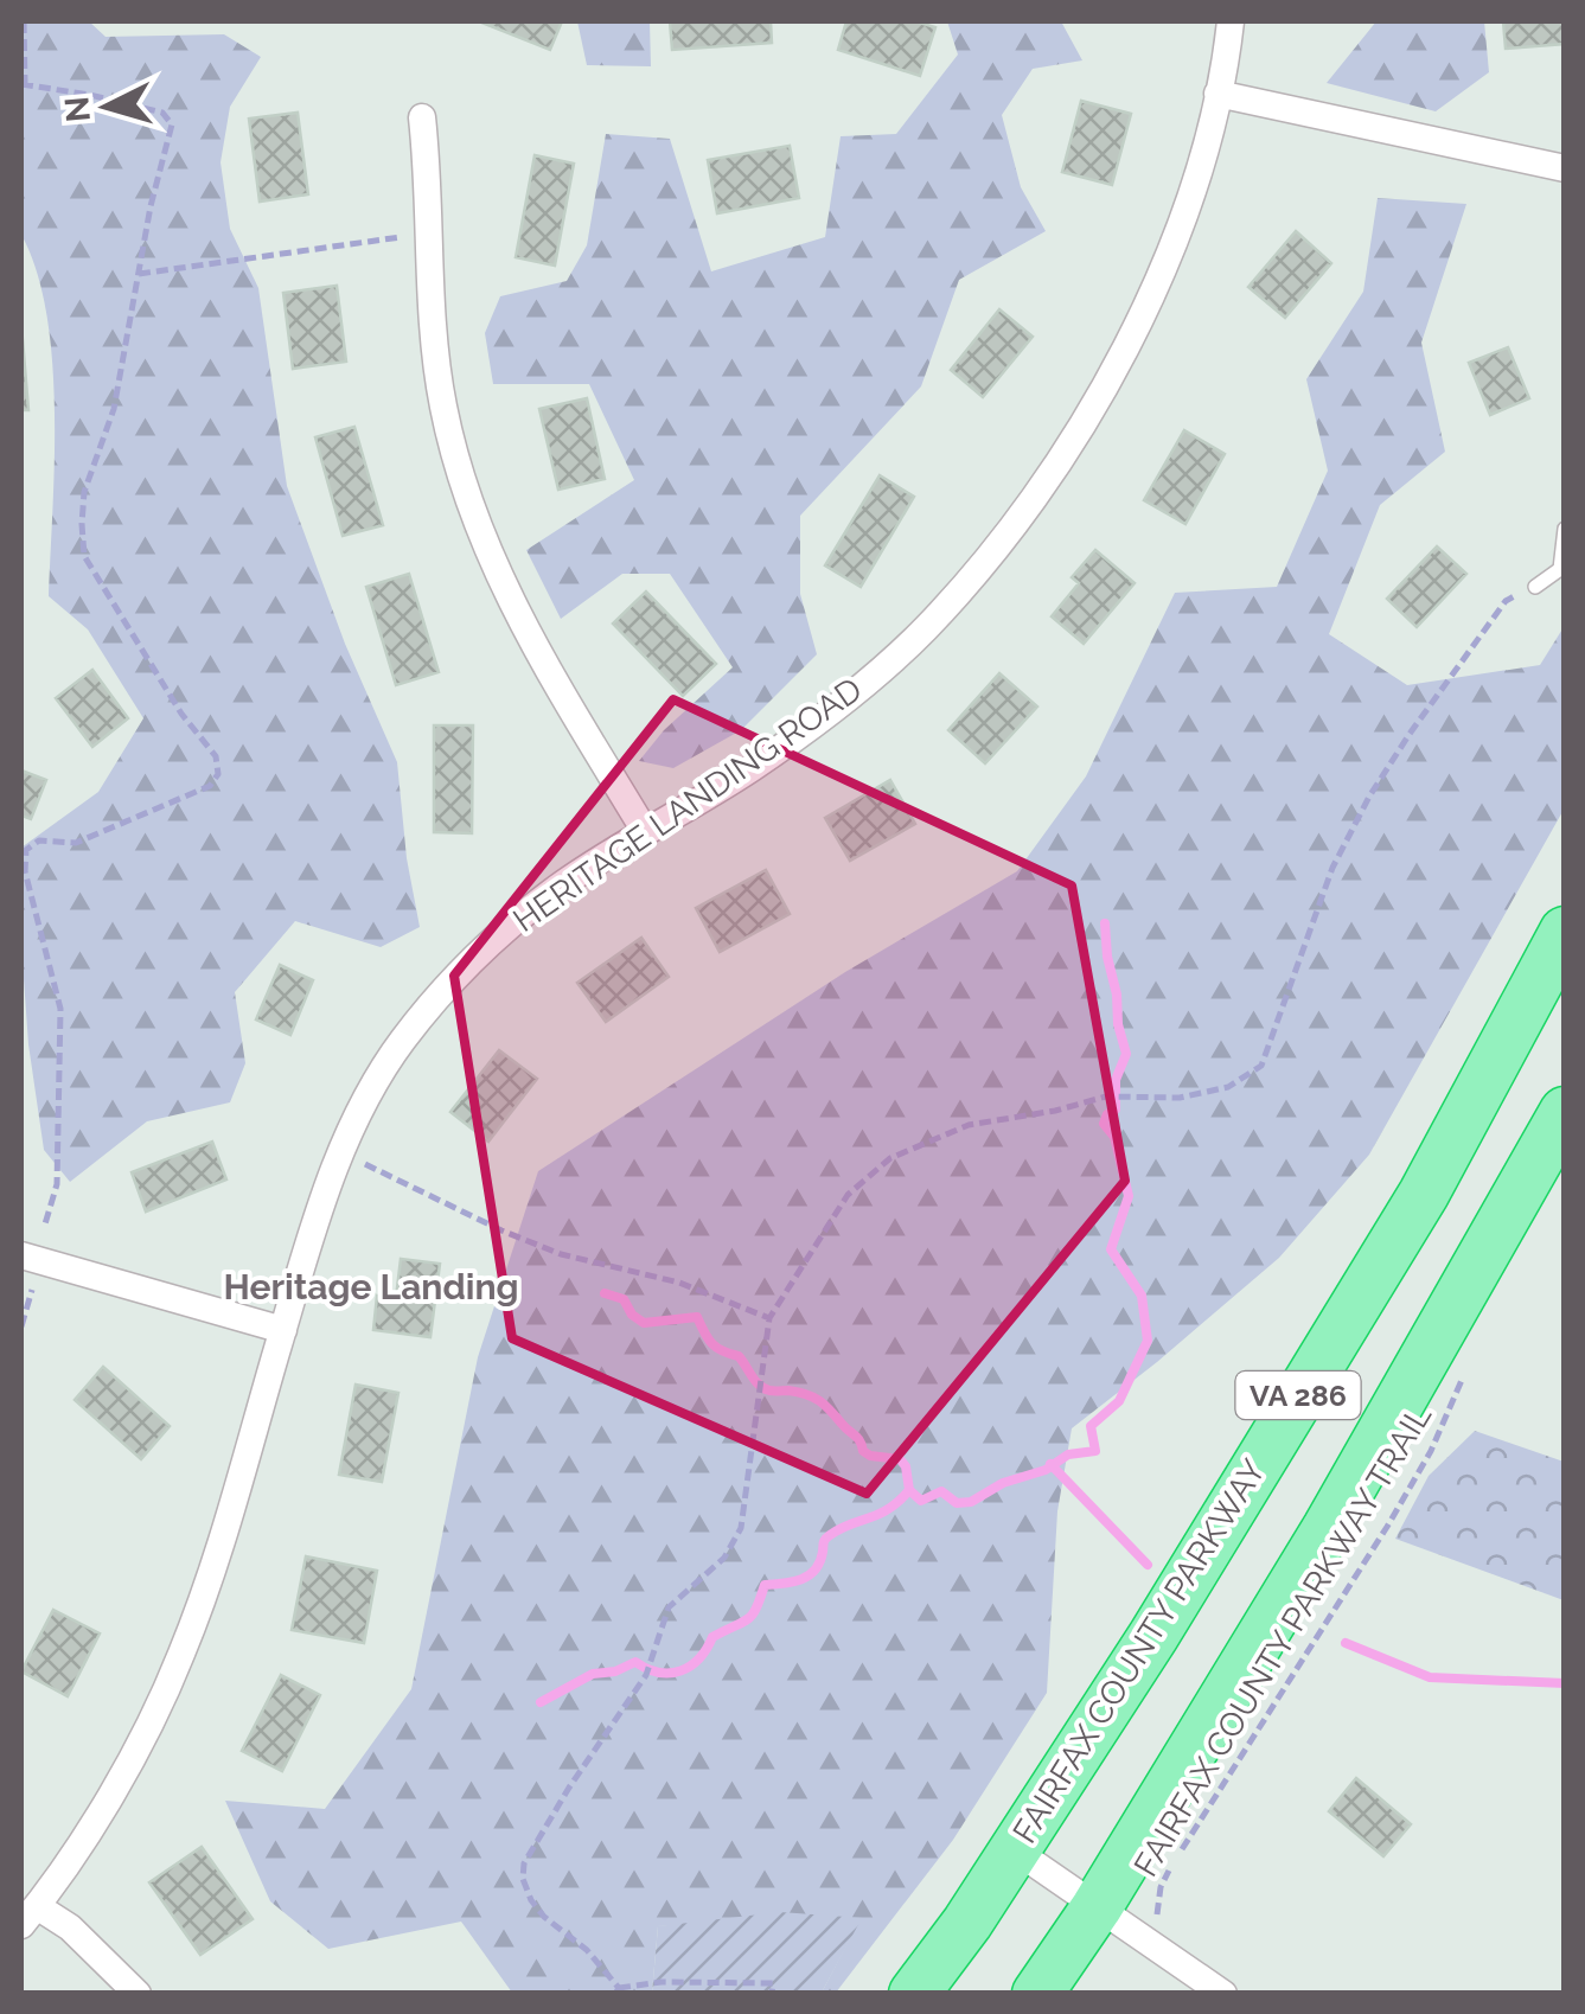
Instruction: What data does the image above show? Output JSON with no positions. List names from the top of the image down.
{
  "streets": {
    "highway": ["VA 286", "FAIRFAX COUNTY PARKWAY"],
    "street": ["HERITAGE LANDING ROAD"],
    "path": ["FAIRFAX COUNTY PARKWAY TRAIL"]
  },
  "districts": ["Heritage Landing"],
  "north": "left"
}
